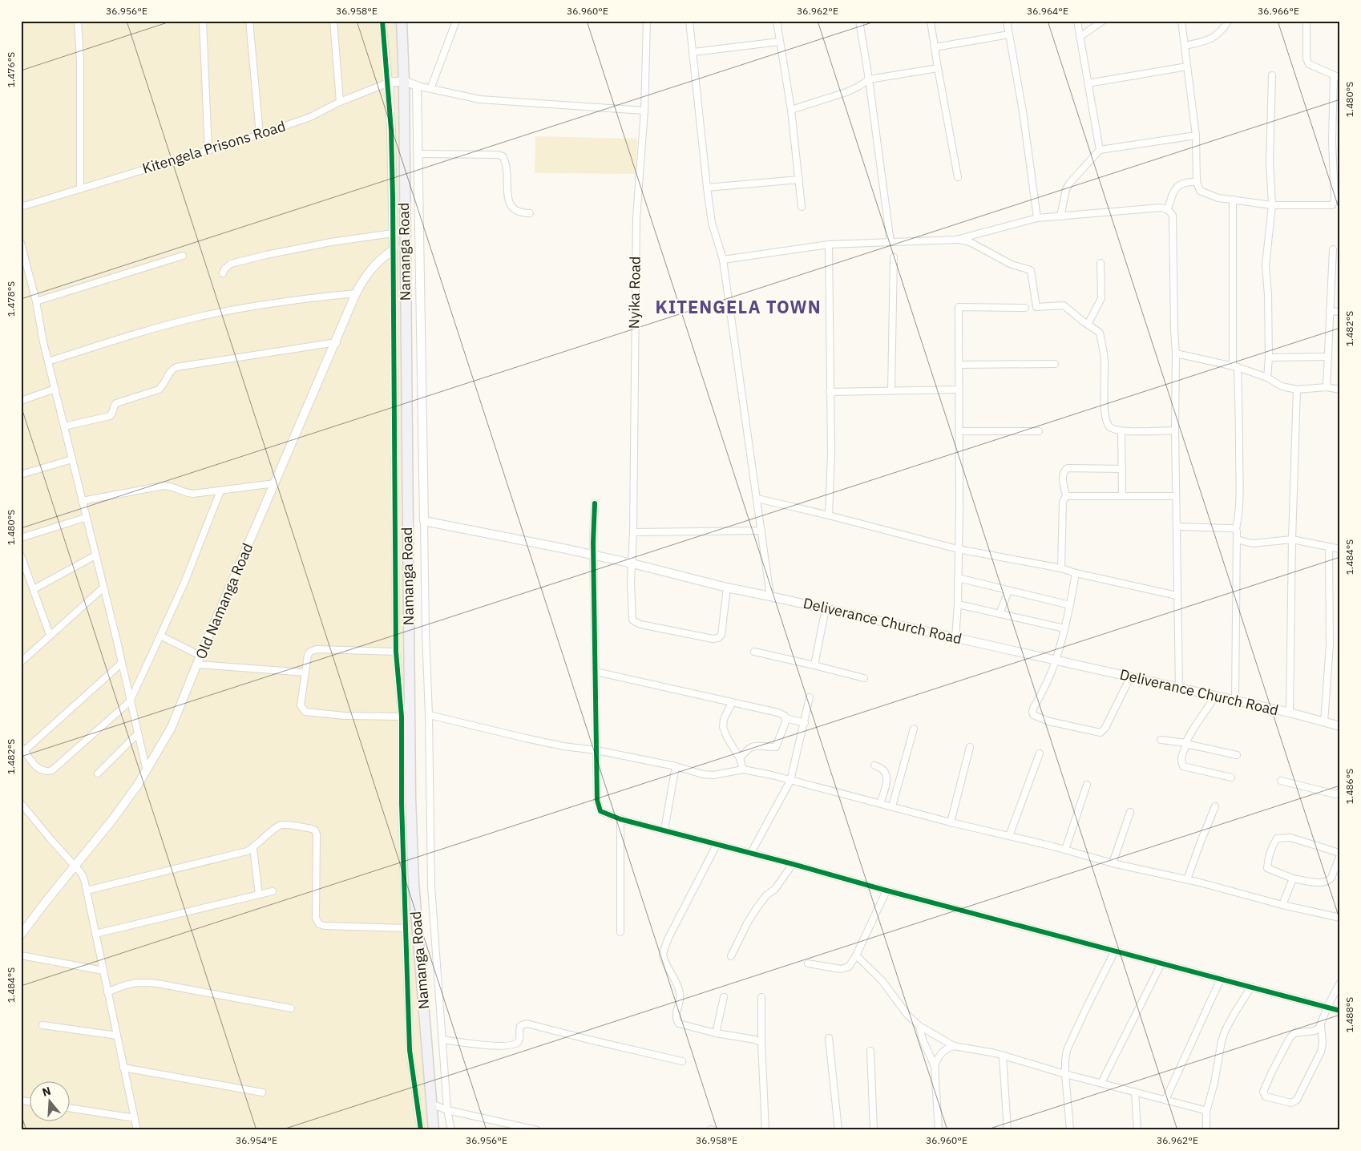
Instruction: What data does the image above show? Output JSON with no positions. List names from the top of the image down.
{
  "streets": {
    "highway": ["Namanga Road"],
    "street": [
      "Kitengela Prisons Road",
      "Nyika Road",
      "Old Namanga Road",
      "Deliverance Church Road"
    ]
  },
  "crossings": [
    ["Kitengela Prisons Road", "Namanga Road"],
    ["Nyika Road", "Deliverance Church Road"]
  ],
  "districts": ["KITENGELA TOWN"],
  "north": "top",
  "coordinates": [
    "36.956°E",
    "36.958°E",
    "36.960°E",
    "36.962°E",
    "36.964°E",
    "36.966°E",
    "1.476°S",
    "1.480°S",
    "1.478°S",
    "1.482°S",
    "1.484°S",
    "1.486°S",
    "1.488°S",
    "36.954°E"
  ]
}
